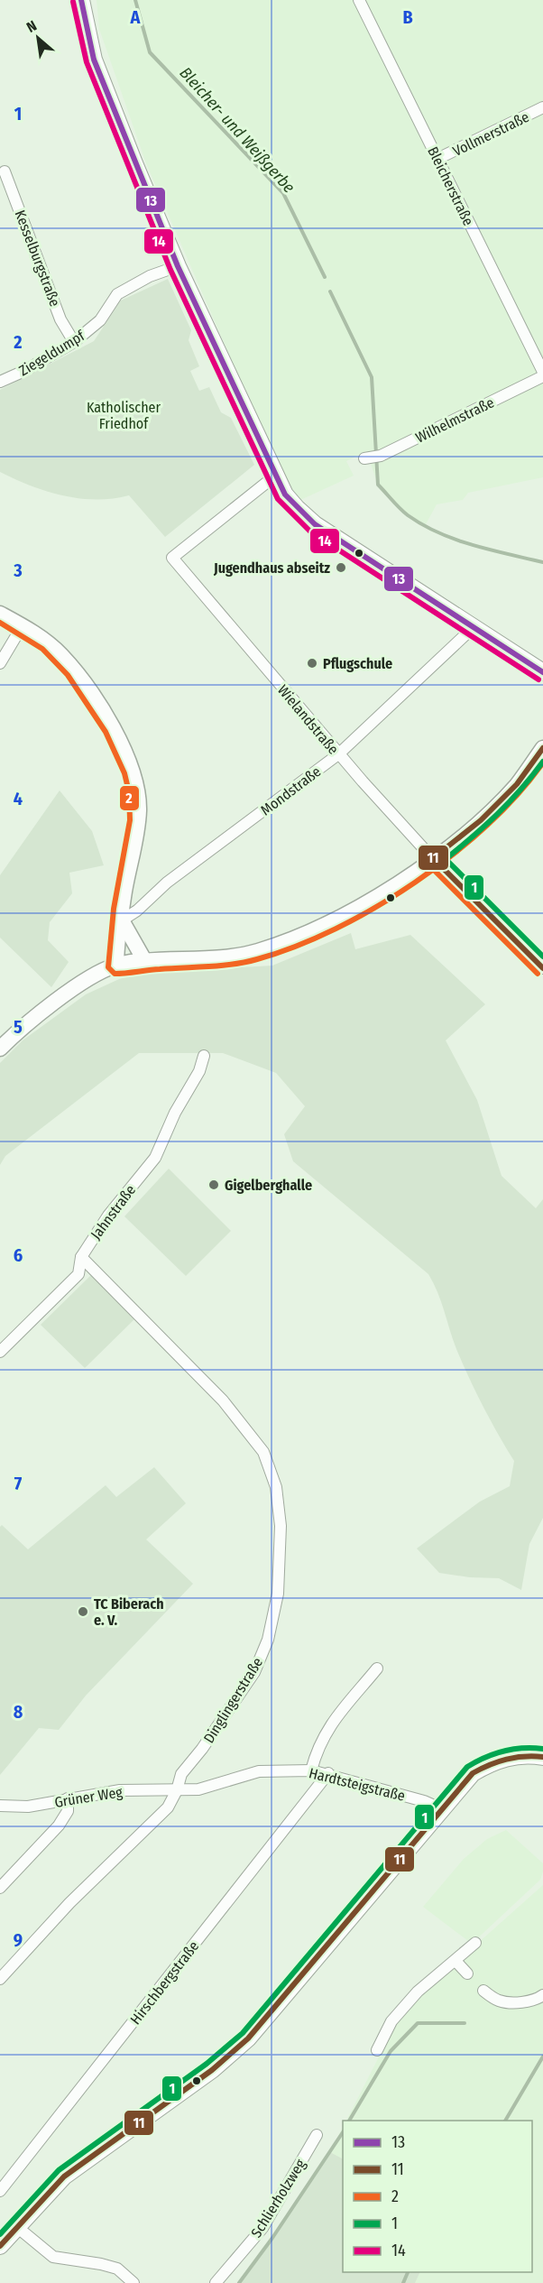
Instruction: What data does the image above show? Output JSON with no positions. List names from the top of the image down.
{
  "streets": {
    "street": [
      "Vollmerstraße",
      "Bleicherstraße",
      "Kesselburgstraße",
      "Ziegeldumpf",
      "Wilhelmstraße",
      "Wielandstraße",
      "Mondstraße",
      "Jahnstraße",
      "Dinglingerstraße",
      "Hardtsteigstraße",
      "Grüner Weg",
      "Hirschbergstraße",
      "Schlierholzweg"
    ]
  },
  "crossings": [
    ["Vollmerstraße", "Bleicherstraße"],
    ["Kesselburgstraße", "Ziegeldumpf"],
    ["Wielandstraße", "Mondstraße"],
    ["Jahnstraße", "Dinglingerstraße"],
    ["Dinglingerstraße", "Hardtsteigstraße"],
    ["Dinglingerstraße", "Grüner Weg"],
    ["Hardtsteigstraße", "Grüner Weg"],
    ["Hardtsteigstraße", "Hirschbergstraße"]
  ],
  "water": ["Bleicher- und Weißgerbe"],
  "parks": ["Katholischer Friedhof"],
  "places": [
    "Jugendhaus abseitz",
    "Pflugschule",
    "Gigelberghalle",
    "TC Biberach e. V."
  ],
  "lines": [
    "transit line 13",
    "transit line 14",
    "transit line 2",
    "transit line 11",
    "transit line 1"
  ],
  "legend": [
    "13",
    "11",
    "2",
    "1",
    "14"
  ],
  "north": "top left",
  "grid": {
    "columns": ["A", "B"],
    "rows": [
      "1",
      "2",
      "3",
      "4",
      "5",
      "6",
      "7",
      "8",
      "9"
    ]
  }
}
